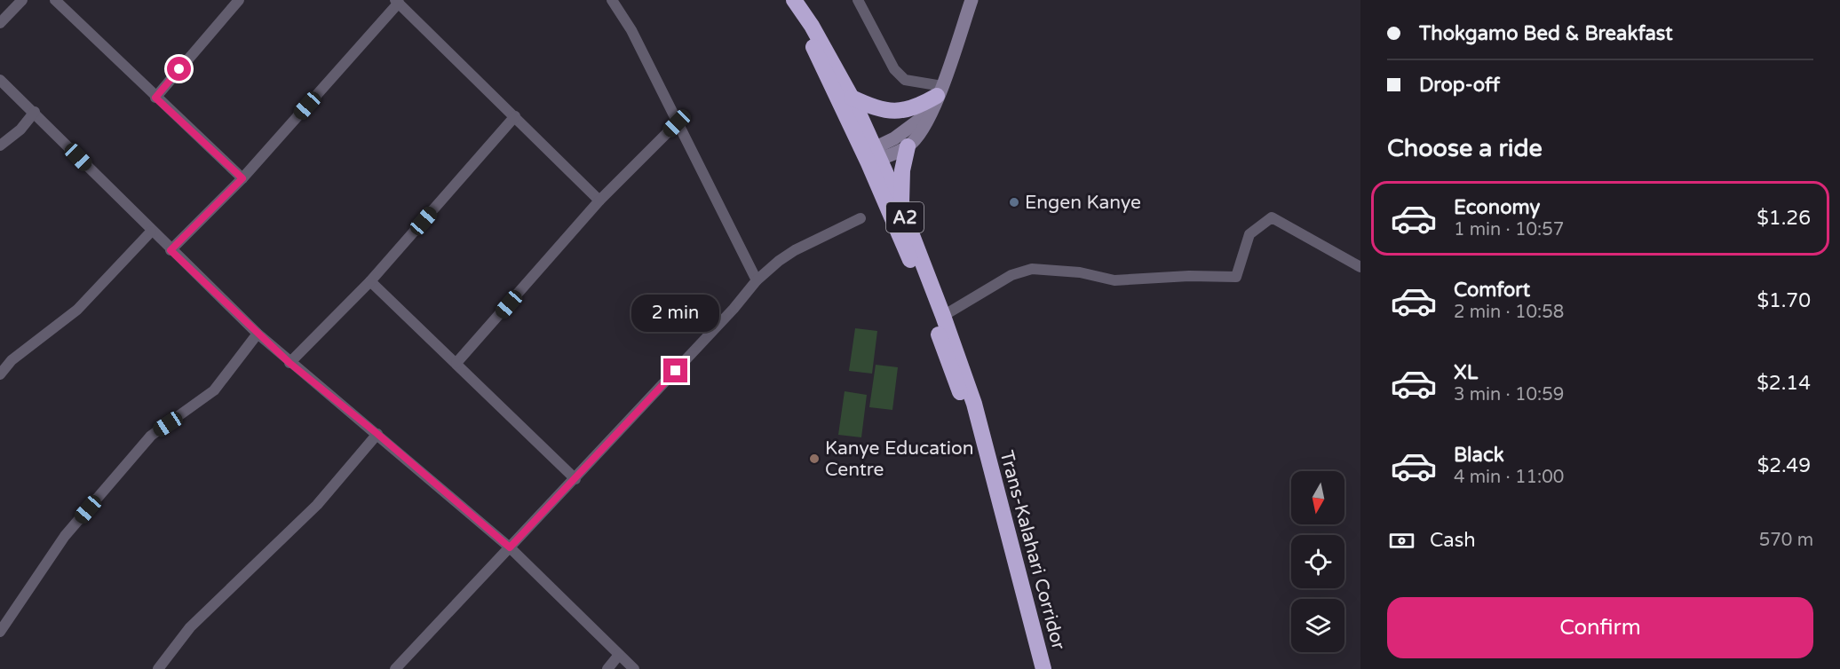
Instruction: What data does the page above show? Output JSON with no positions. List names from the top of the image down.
{
  "streets": {
    "highway": ["A2", "Trans-Kalahari Corridor"]
  },
  "places": ["Engen Kanye", "Kanye Education Centre"],
  "north": "bottom",
  "page": {
    "banner": ["Thokgamo Bed & Breakfast", "Drop-off"],
    "heading": "Choose a ride",
    "list": [
      {
        "name": "Economy",
        "note": "1 min · 10:57",
        "value": "$1.26"
      },
      {
        "name": "Comfort",
        "note": "2 min · 10:58",
        "value": "$1.70"
      },
      {
        "name": "XL",
        "note": "3 min · 10:59",
        "value": "$2.14"
      },
      {
        "name": "Black",
        "note": "4 min · 11:00",
        "value": "$2.49"
      }
    ],
    "bubble": "2 min",
    "pay": ["Cash", "570 m"],
    "buttons": "Confirm"
  }
}
